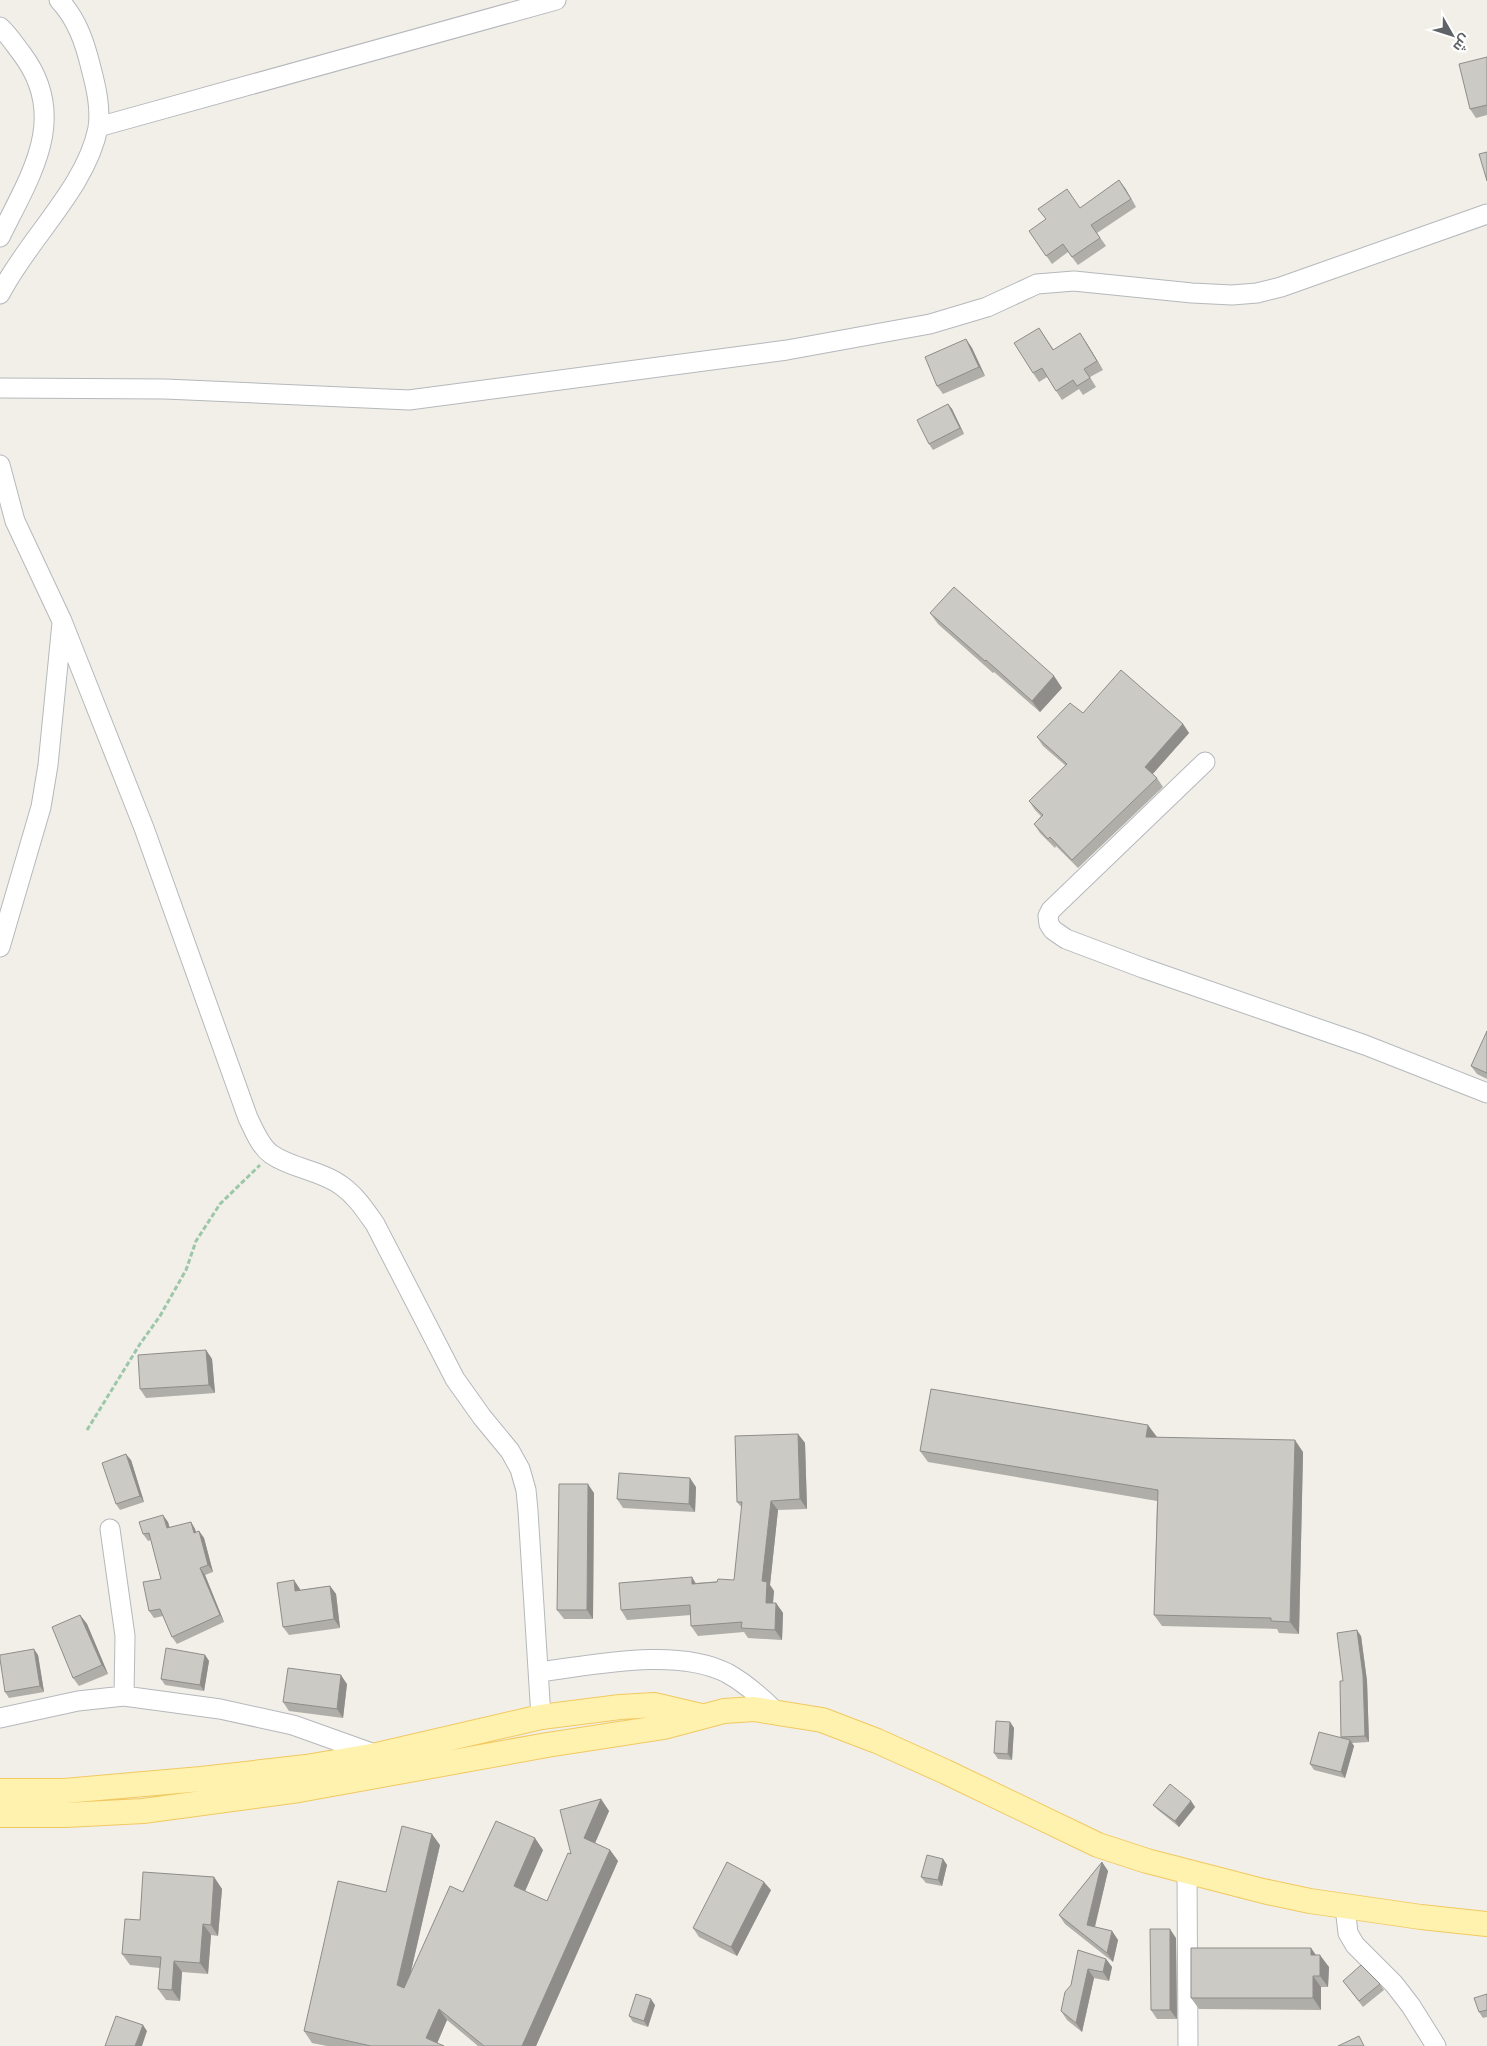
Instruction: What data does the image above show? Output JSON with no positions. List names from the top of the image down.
{
  "north": "bottom right"
}
